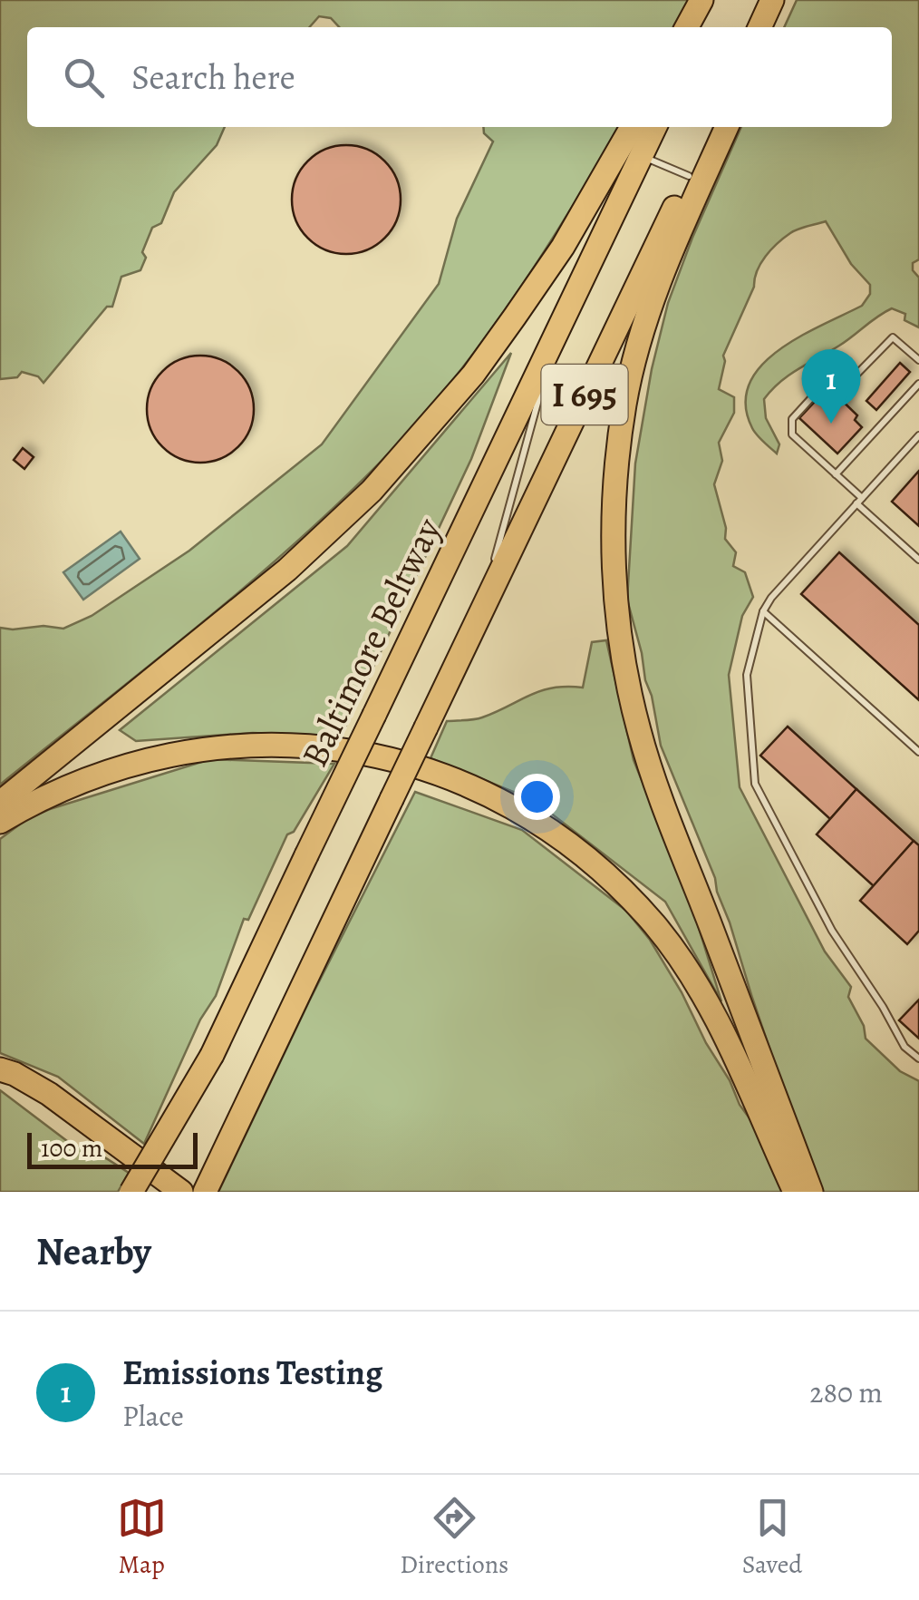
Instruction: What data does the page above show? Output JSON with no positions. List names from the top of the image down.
{
  "streets": {
    "highway": ["I 695", "Baltimore Beltway"]
  },
  "scale_bar": "100 m",
  "page": {
    "search": "Search here",
    "pins": "1",
    "scale": "100 m",
    "heading": "Nearby",
    "list": [
      {
        "mark": "1",
        "name": "Emissions Testing",
        "note": "Place",
        "value": "280 m"
      }
    ],
    "nav": ["Map", "Directions", "Saved"]
  }
}
